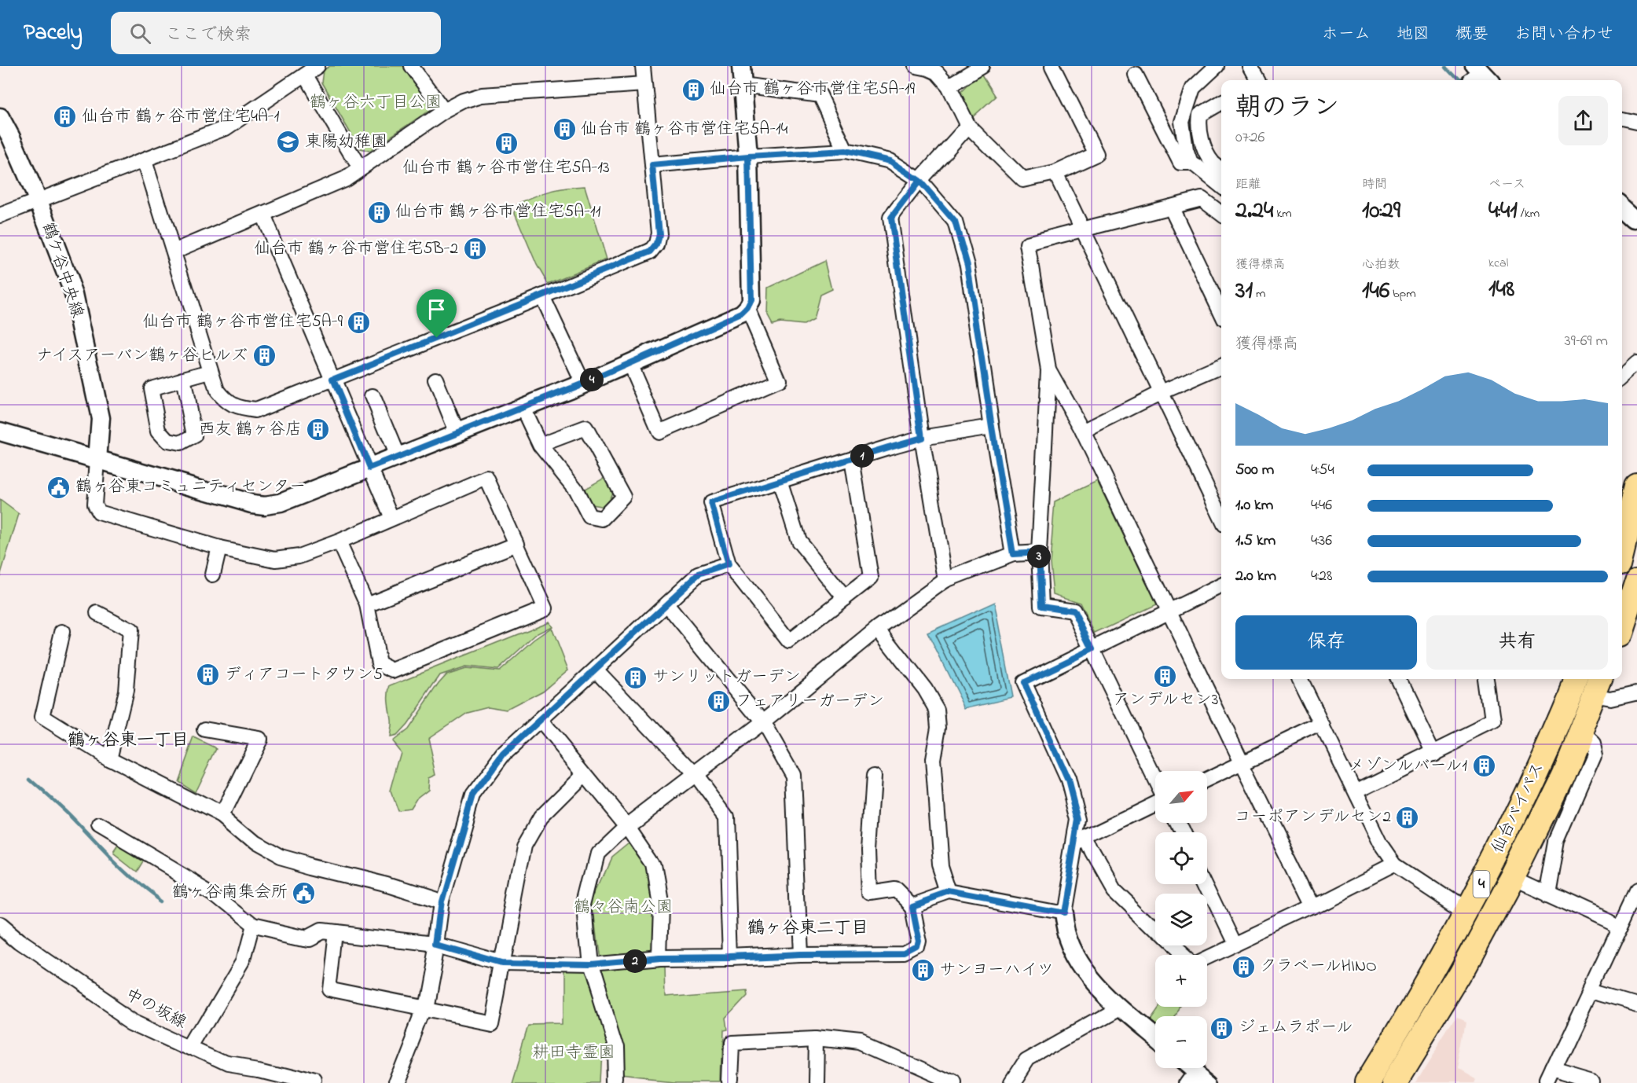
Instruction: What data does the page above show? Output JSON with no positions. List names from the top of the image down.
{
  "streets": {
    "highway": ["仙台バイパス", "4"],
    "street": ["鶴ケ谷中央線", "中の坂線"]
  },
  "districts": ["鶴ヶ谷東一丁目", "鶴ヶ谷東二丁目"],
  "parks": ["鶴ヶ谷六丁目公園", "鶴々谷南公園", "耕田寺霊園"],
  "places": {
    "building": [
      "仙台市 鶴ヶ谷市営住宅5A-19",
      "仙台市 鶴ヶ谷市営住宅4A-1",
      "仙台市 鶴ヶ谷市営住宅5A-14",
      "仙台市 鶴ヶ谷市営住宅5A-13",
      "仙台市 鶴ヶ谷市営住宅5A-11",
      "仙台市 鶴ヶ谷市営住宅5B-2",
      "仙台市 鶴ヶ谷市営住宅5A-9",
      "ナイスアーバン鶴ヶ谷ヒルズ",
      "西友 鶴ヶ谷店",
      "ディアコートタウン5",
      "アンデルセン3",
      "サンリットガーデン",
      "フェアリーガーデン",
      "メゾンルバール1",
      "コーポアンデルセン2",
      "クラベールHINO",
      "サンヨーハイツ",
      "ジェムラポール"
    ],
    "school or university": ["東陽幼稚園"],
    "public building": ["鶴ヶ谷東コミュニティセンター", "鶴ヶ谷南集会所"]
  },
  "north": "top right",
  "page": {
    "header": "Pacely",
    "search": "ここで検索",
    "nav": [
      "ホーム",
      "地図",
      "概要",
      "お問い合わせ"
    ],
    "heading": ["朝のラン", "07:26"],
    "stats": [
      ["距離", "2.24 km"],
      ["時間", "10:29"],
      ["ペース", "4:41 /km"],
      ["獲得標高", "31 m"],
      ["心拍数", "146 bpm"],
      ["kcal", "148"]
    ],
    "chart": ["獲得標高", "39–69 m"],
    "pins": [
      "4",
      "1",
      "3",
      "2"
    ],
    "list": [
      {
        "name": "500 m",
        "note": "4:54"
      },
      {
        "name": "1.0 km",
        "note": "4:46"
      },
      {
        "name": "1.5 km",
        "note": "4:36"
      },
      {
        "name": "2.0 km",
        "note": "4:28"
      }
    ],
    "buttons": ["保存", "共有"],
    "map_buttons": ["+", "−"]
  }
}
